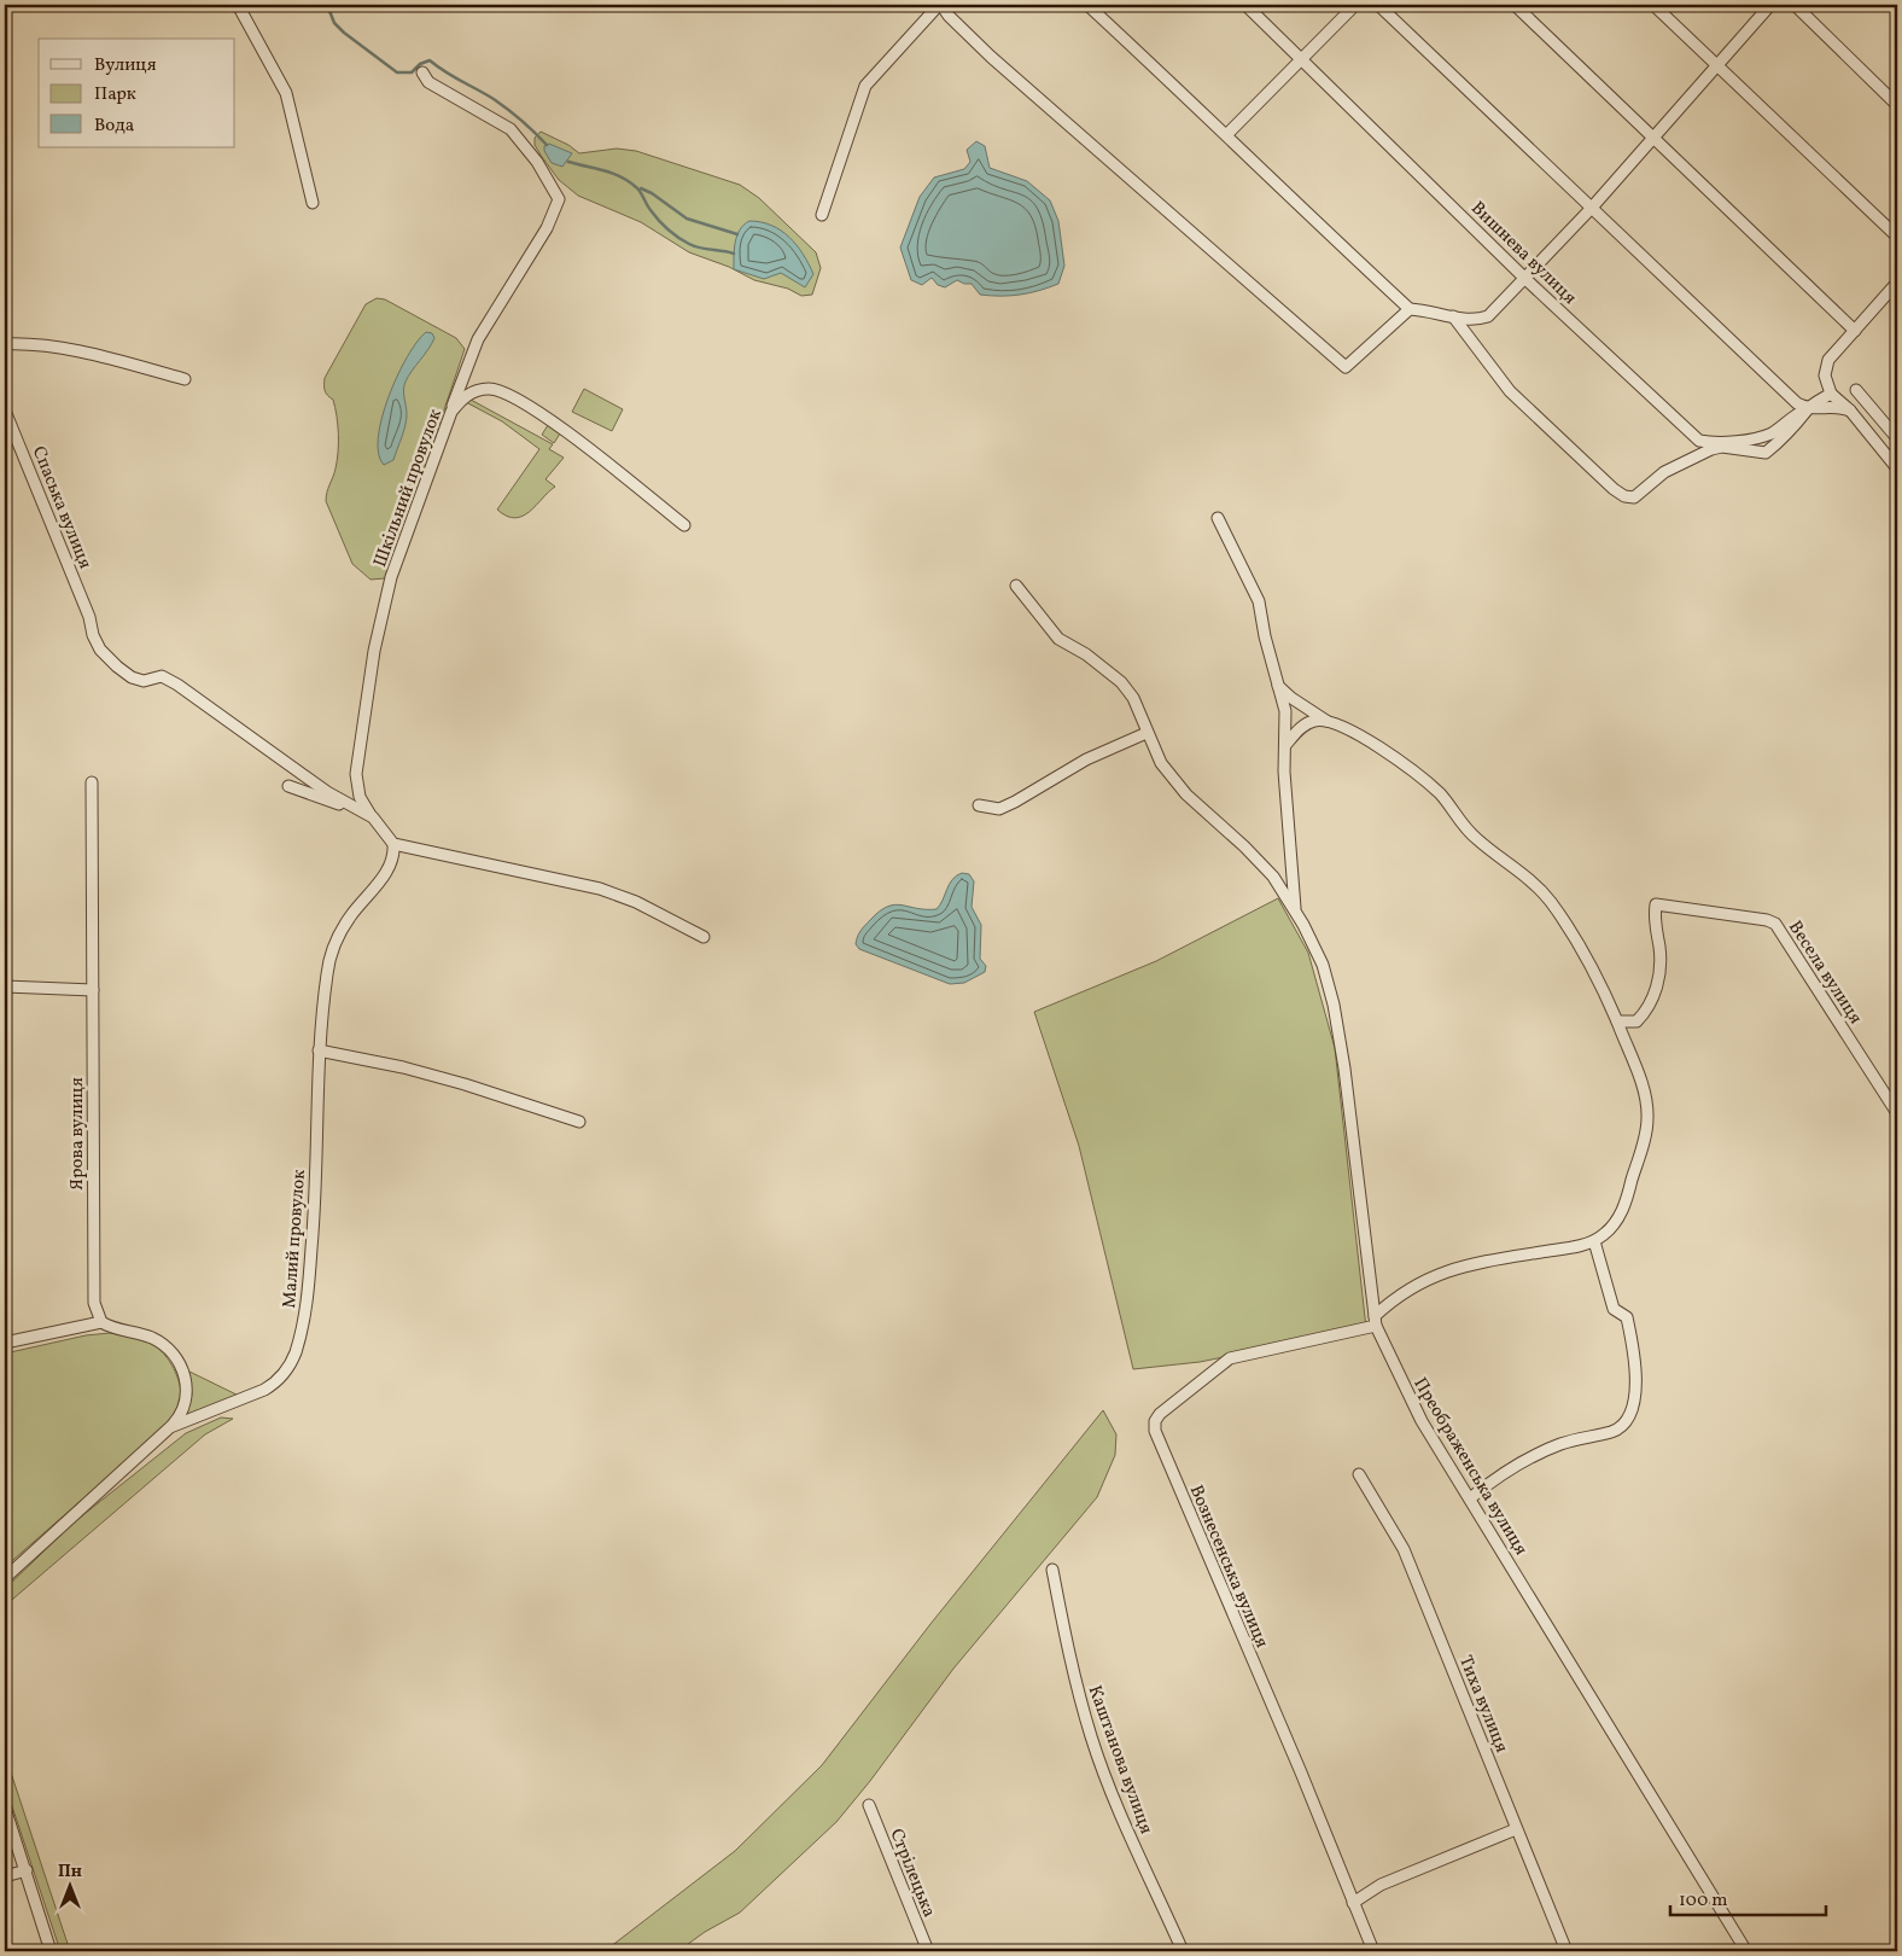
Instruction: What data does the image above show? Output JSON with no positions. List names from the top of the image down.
{
  "streets": {
    "street": [
      "Вишнева вулиця",
      "Шкільний провулок",
      "Спаська вулиця",
      "Весела вулиця",
      "Ярова вулиця",
      "Малий провулок",
      "Преображенська вулиця",
      "Вознесенська вулиця",
      "Тиха вулиця",
      "Каштанова вулиця",
      "Стрілецька"
    ]
  },
  "crossings": [
    ["Шкільний провулок", "Спаська вулиця"],
    ["Шкільний провулок", "Малий провулок"],
    ["Преображенська вулиця", "Вознесенська вулиця"]
  ],
  "legend": ["Вулиця", "Парк", "Вода"],
  "scale_bar": "100 m",
  "north": "top"
}
